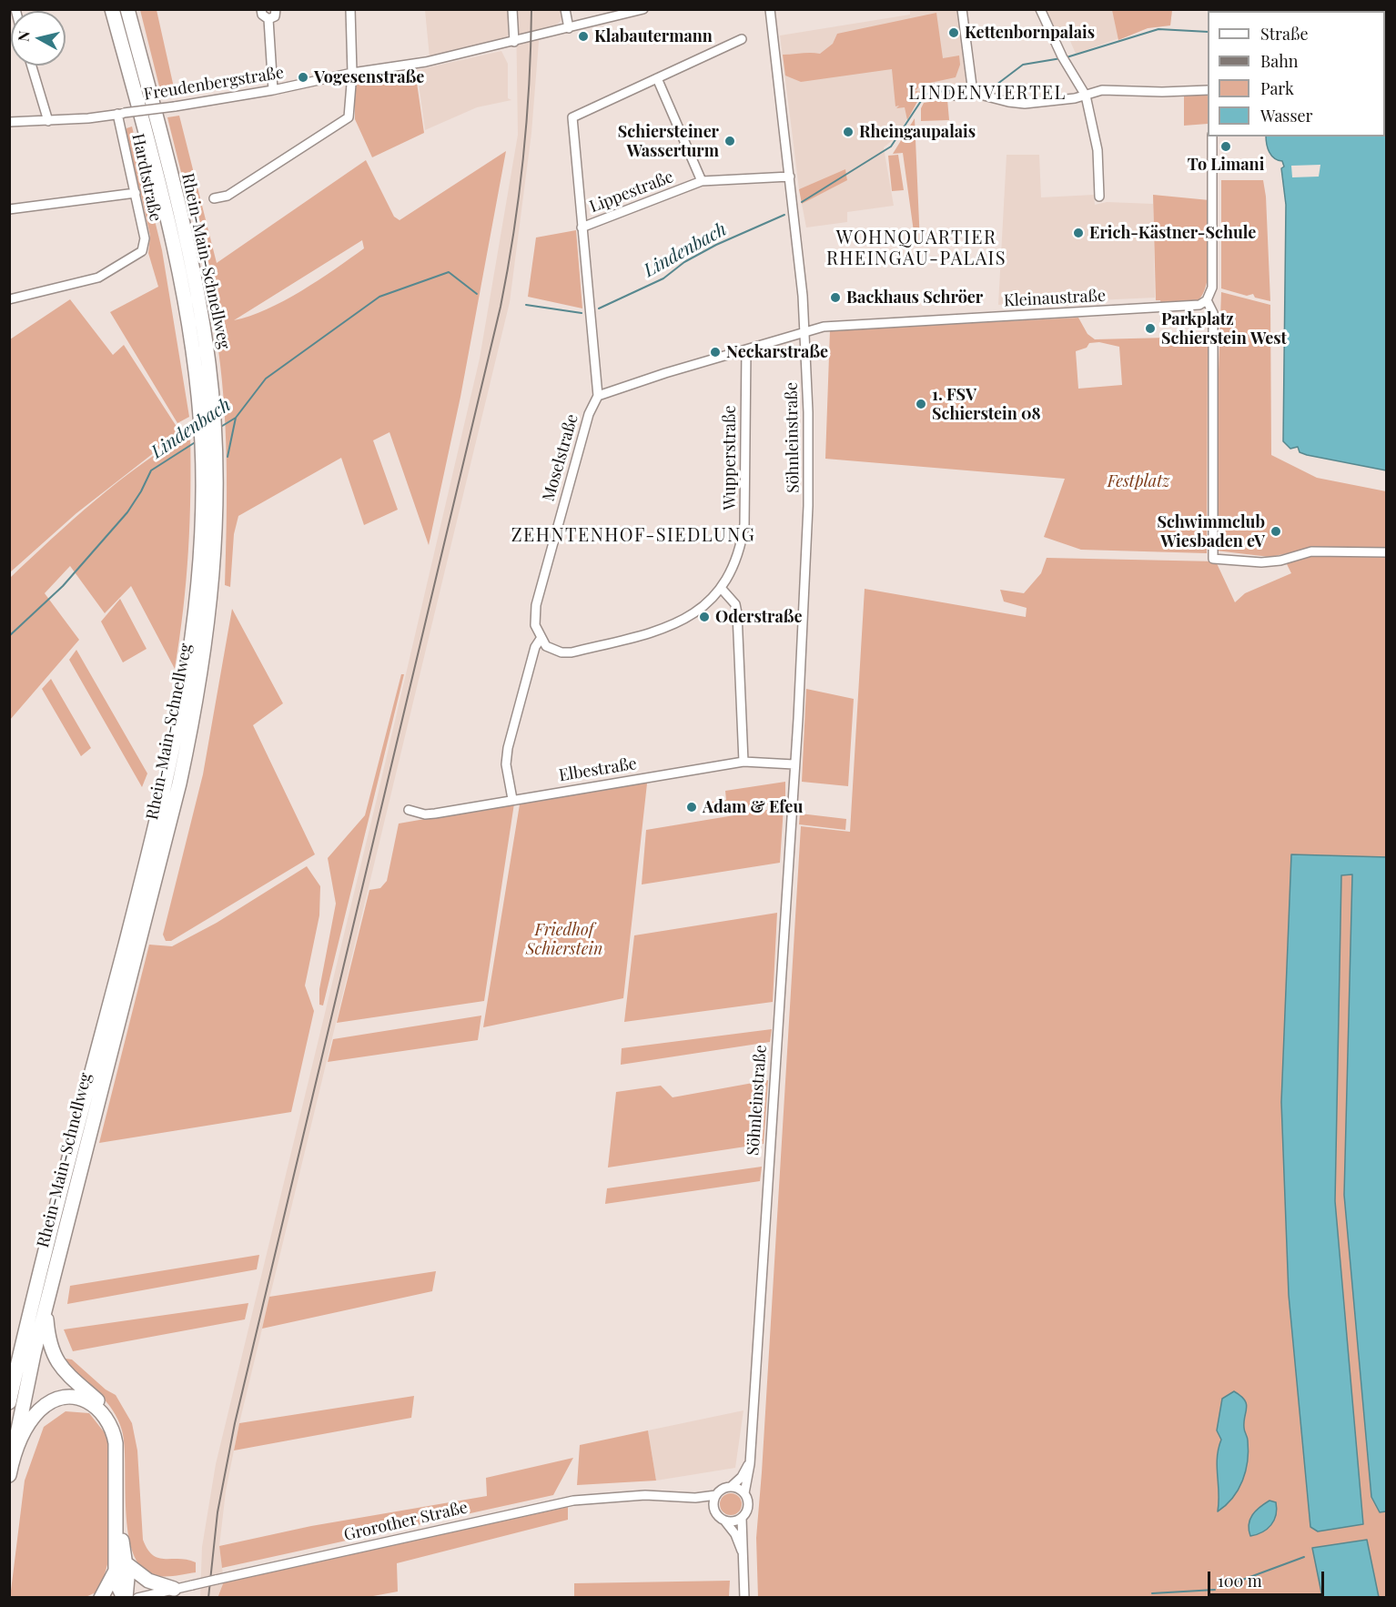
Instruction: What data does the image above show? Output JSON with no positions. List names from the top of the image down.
{
  "streets": {
    "highway": ["Rhein-Main-Schnellweg"],
    "street": [
      "Freudenbergstraße",
      "Hardtstraße",
      "Lippestraße",
      "Kleinaustraße",
      "Söhnleinstraße",
      "Moselstraße",
      "Wupperstraße",
      "Elbestraße",
      "Grorother Straße"
    ]
  },
  "crossings": [
    ["Freudenbergstraße", "Hardtstraße"],
    ["Lippestraße", "Söhnleinstraße"],
    ["Lippestraße", "Moselstraße"],
    ["Kleinaustraße", "Söhnleinstraße"],
    ["Söhnleinstraße", "Elbestraße"],
    ["Söhnleinstraße", "Grorother Straße"],
    ["Moselstraße", "Wupperstraße"]
  ],
  "districts": ["LINDENVIERTEL", "WOHNQUARTIER RHEINGAU-PALAIS", "ZEHNTENHOF-SIEDLUNG"],
  "water": ["Lindenbach"],
  "parks": ["Festplatz", "Friedhof Schierstein"],
  "places": [
    "Kettenbornpalais",
    "Klabautermann",
    "Vogesenstraße",
    "Rheingaupalais",
    "Schiersteiner Wasserturm",
    "To Limani",
    "Erich-Kästner-Schule",
    "Backhaus Schröer",
    "Parkplatz Schierstein West",
    "Neckarstraße",
    "1. FSV Schierstein 08",
    "Schwimmclub Wiesbaden eV",
    "Oderstraße",
    "Adam & Efeu"
  ],
  "legend": [
    "Straße",
    "Bahn",
    "Park",
    "Wasser"
  ],
  "scale_bar": "100 m",
  "north": "left"
}
